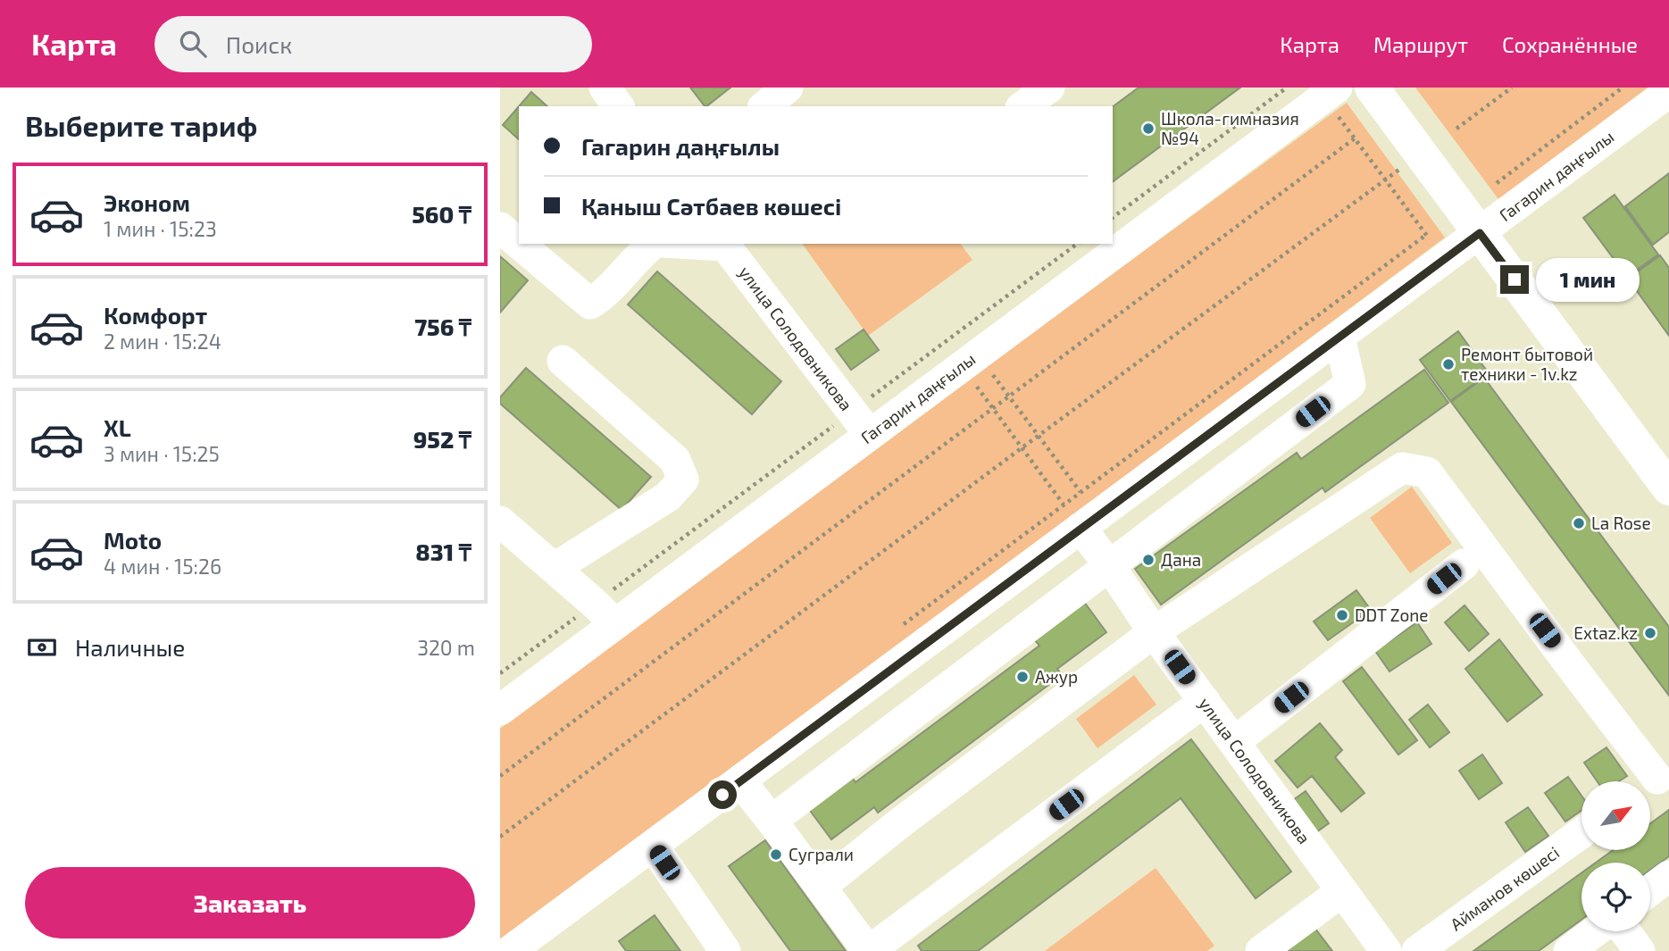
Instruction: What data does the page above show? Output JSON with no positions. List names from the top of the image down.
{
  "streets": {
    "street": ["Гагарин даңғылы", "улица Солодовникова", "Айманов көшесі"]
  },
  "crossings": [
    ["Гагарин даңғылы", "улица Солодовникова"]
  ],
  "places": [
    "Школа-гимназия №94",
    "Ремонт бытовой техники - 1v.kz",
    "La Rose",
    "Дана",
    "DDT Zone",
    "Extaz.kz",
    "Ажур",
    "Суграли"
  ],
  "north": "top right",
  "page": {
    "header": "Карта",
    "search": "Поиск",
    "nav": ["Карта", "Маршрут", "Сохранённые"],
    "heading": "Выберите тариф",
    "banner": ["Гагарин даңғылы", "Қаныш Сәтбаев көшесі"],
    "list": [
      {
        "name": "Эконом",
        "note": "1 мин · 15:23",
        "value": "560 ₸"
      },
      {
        "name": "Комфорт",
        "note": "2 мин · 15:24",
        "value": "756 ₸"
      },
      {
        "name": "XL",
        "note": "3 мин · 15:25",
        "value": "952 ₸"
      },
      {
        "name": "Moto",
        "note": "4 мин · 15:26",
        "value": "831 ₸"
      }
    ],
    "bubble": "1 мин",
    "pay": ["Наличные", "320 m"],
    "buttons": "Заказать"
  }
}
